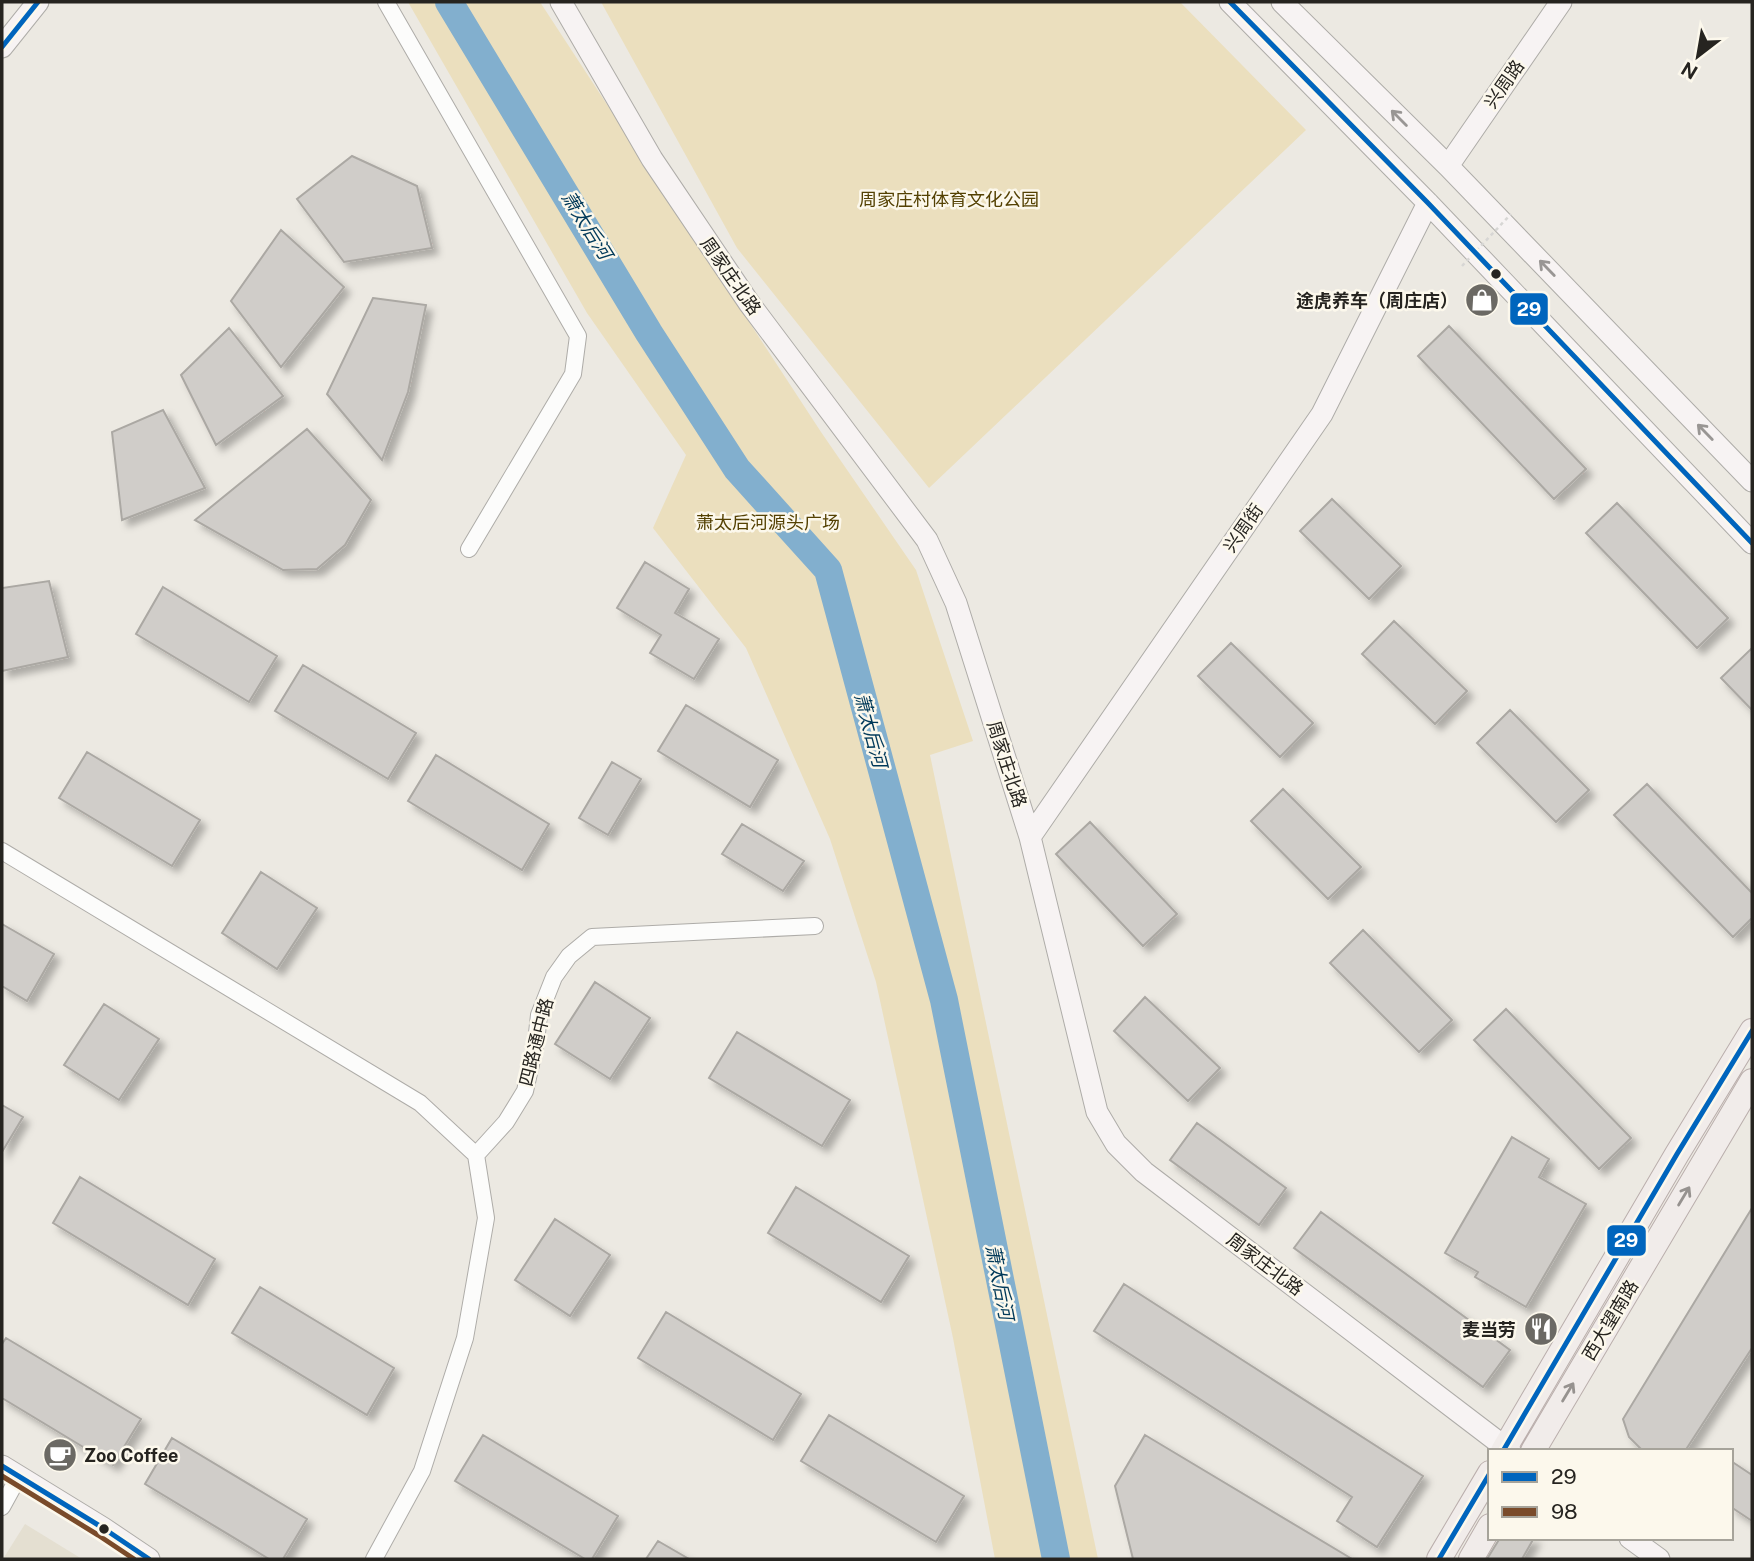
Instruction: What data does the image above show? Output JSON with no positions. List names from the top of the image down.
{
  "streets": {
    "main road": ["西大望南路"],
    "street": [
      "兴周路",
      "周家庄北路",
      "兴周街",
      "四路通中路"
    ]
  },
  "crossings": [
    ["周家庄北路", "兴周街"],
    ["周家庄北路", "西大望南路"]
  ],
  "water": ["萧太后河"],
  "parks": ["周家庄村体育文化公园", "萧太后河源头广场"],
  "places": {
    "shop": ["途虎养车（周庄店）"],
    "restaurant": ["麦当劳"],
    "cafe": ["Zoo Coffee"]
  },
  "lines": ["transit line 29", "transit line 98"],
  "legend": ["29", "98"],
  "north": "bottom left"
}
